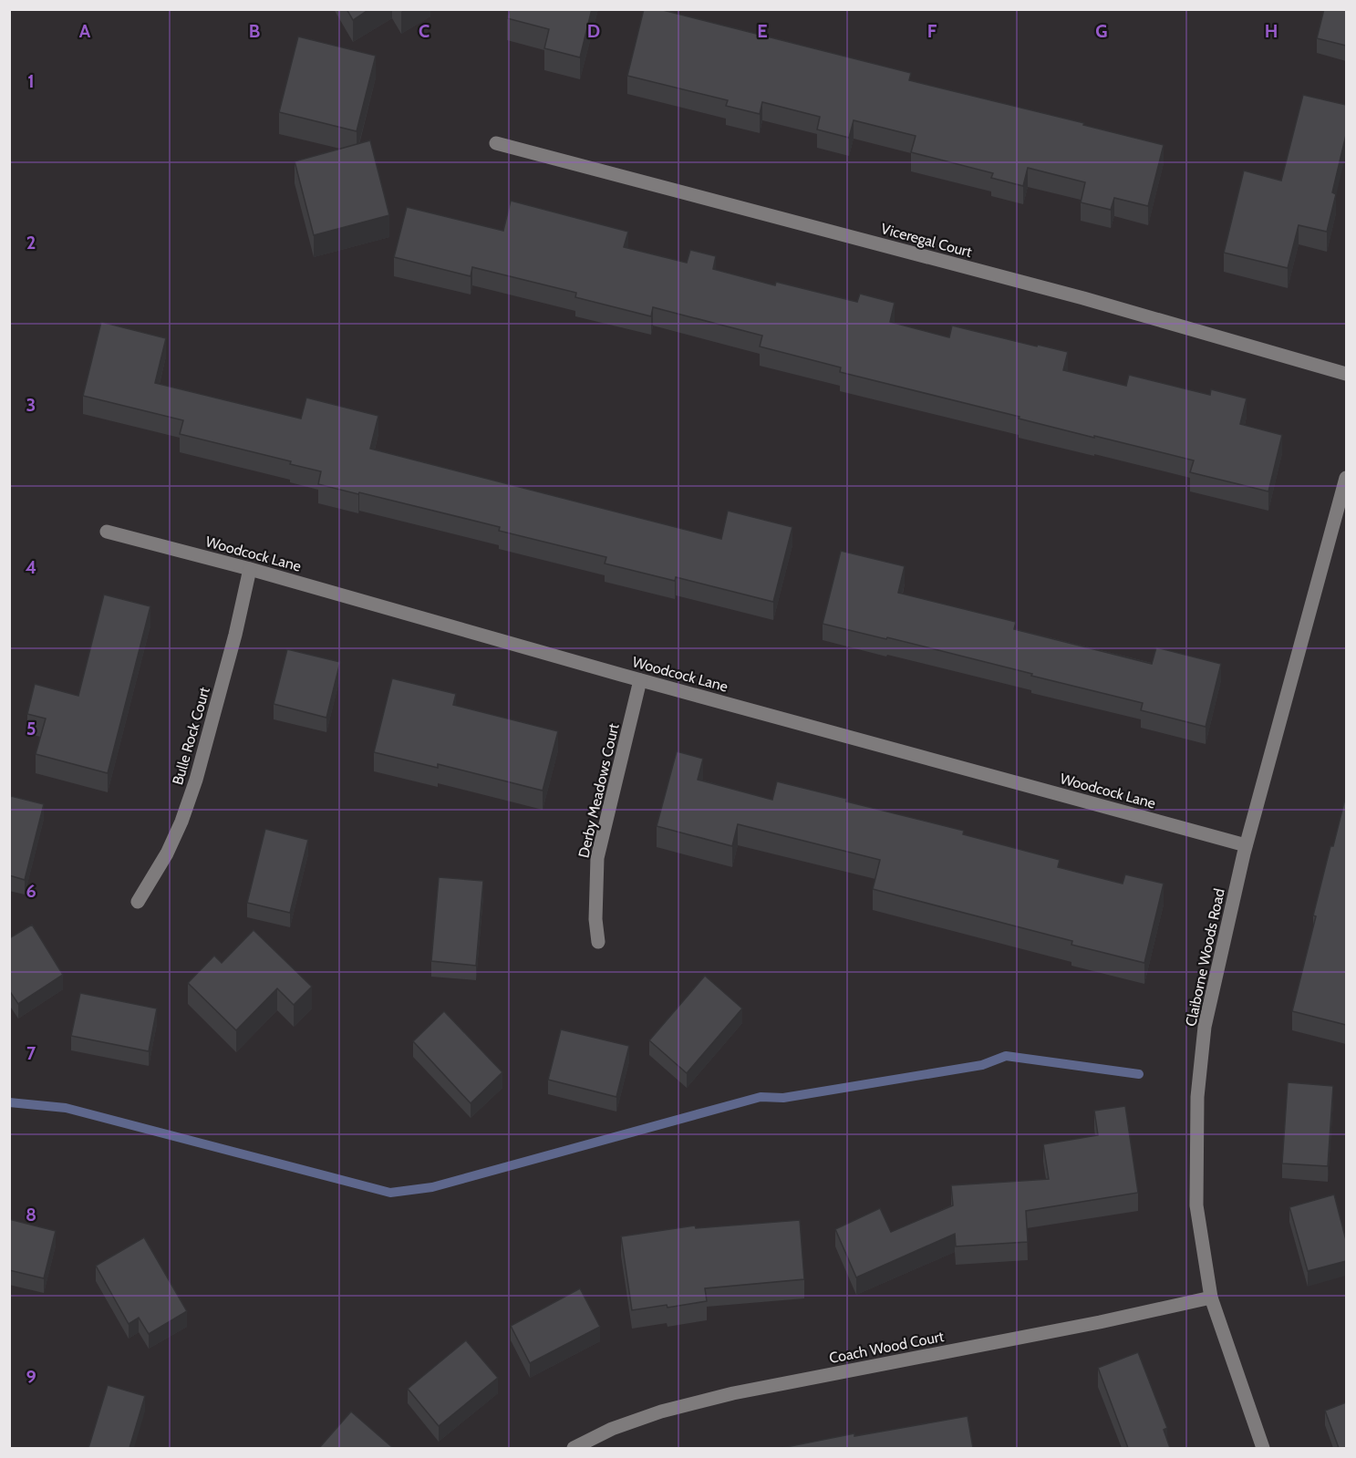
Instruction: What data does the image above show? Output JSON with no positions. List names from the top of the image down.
{
  "streets": {
    "street": [
      "Viceregal Court",
      "Woodcock Lane",
      "Bulle Rock Court",
      "Derby Meadows Court",
      "Claiborne Woods Road",
      "Coach Wood Court"
    ]
  },
  "crossings": [
    ["Woodcock Lane", "Bulle Rock Court"],
    ["Woodcock Lane", "Derby Meadows Court"],
    ["Woodcock Lane", "Claiborne Woods Road"],
    ["Claiborne Woods Road", "Coach Wood Court"]
  ],
  "grid": {
    "columns": [
      "A",
      "B",
      "C",
      "D",
      "E",
      "F",
      "G",
      "H"
    ],
    "rows": [
      "1",
      "2",
      "3",
      "4",
      "5",
      "6",
      "7",
      "8",
      "9"
    ]
  }
}
